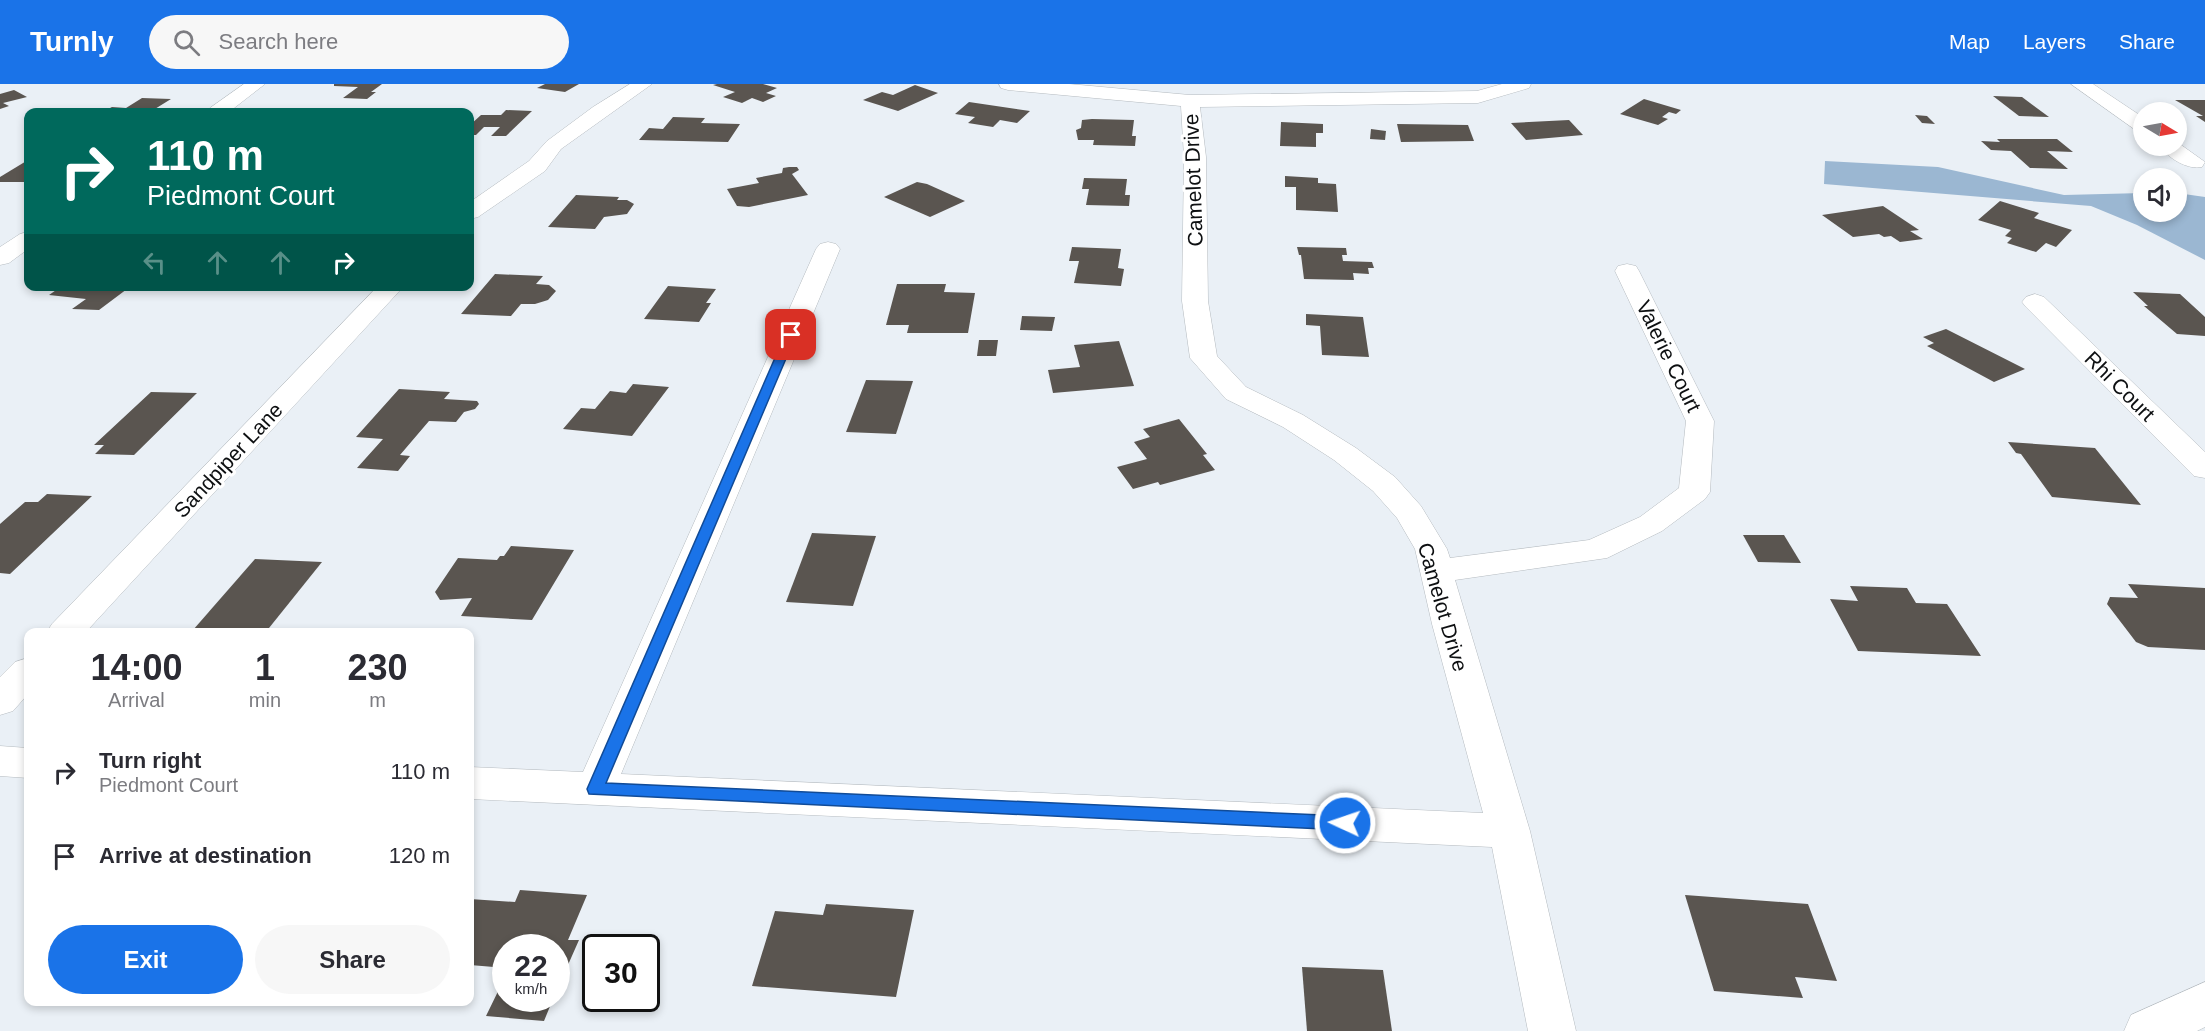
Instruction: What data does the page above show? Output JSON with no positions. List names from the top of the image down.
{
  "streets": {
    "street": [
      "Camelot Drive",
      "Valerie Court",
      "Rhi Court",
      "Sandpiper Lane"
    ]
  },
  "crossings": [
    ["Camelot Drive", "Valerie Court"]
  ],
  "north": "right",
  "page": {
    "header": "Turnly",
    "search": "Search here",
    "nav": ["Map", "Layers", "Share"],
    "turn": ["110 m", "Piedmont Court"],
    "eta": [
      "14:00",
      "Arrival",
      "1",
      "min",
      "230",
      "m"
    ],
    "list": [
      {
        "name": "Turn right",
        "note": "Piedmont Court",
        "value": "110 m"
      },
      {
        "name": "Arrive at destination",
        "value": "120 m"
      }
    ],
    "buttons": ["Exit", "Share"],
    "speed": "22 km/h",
    "limit": "30"
  }
}
